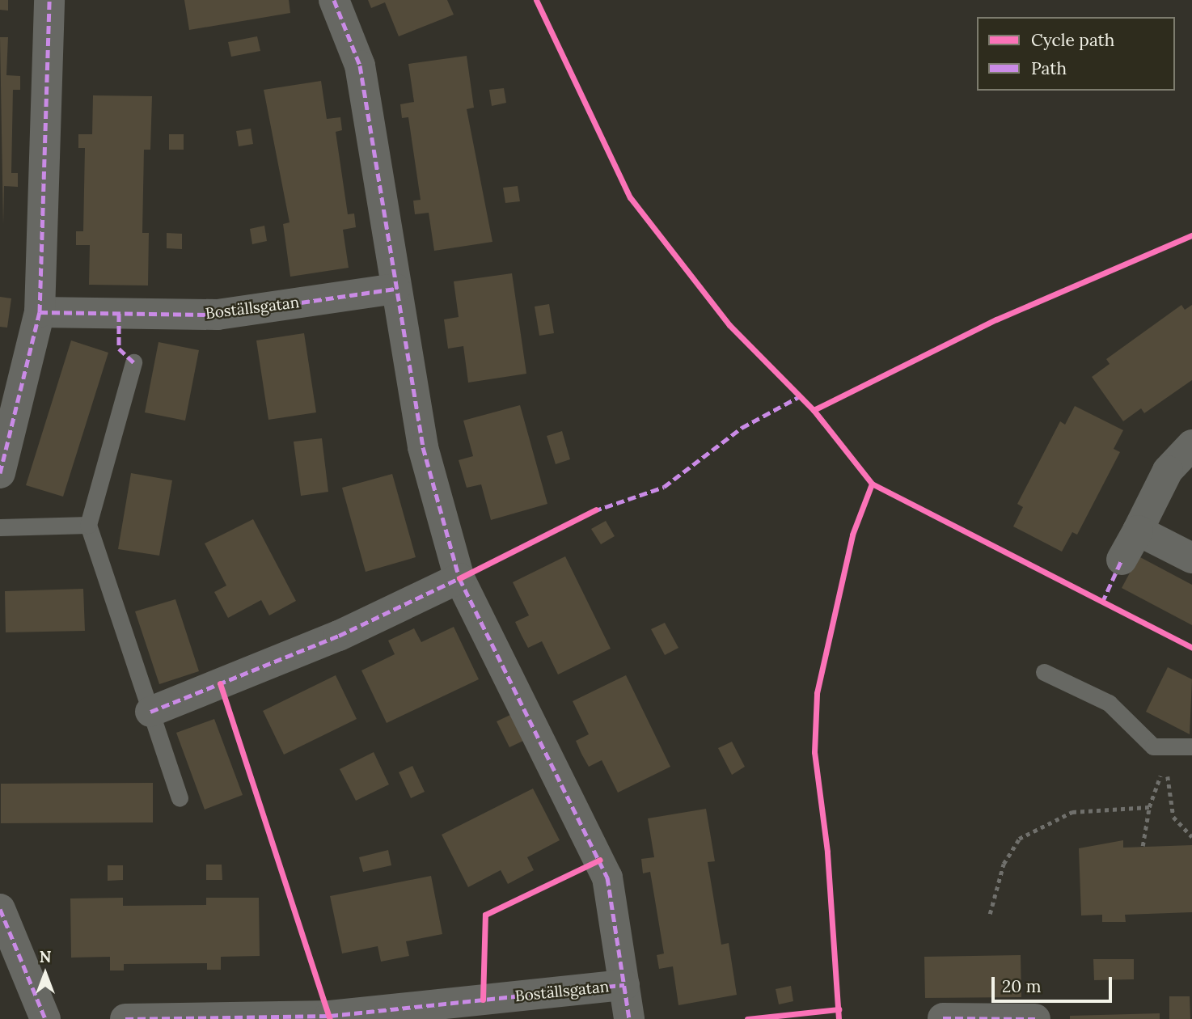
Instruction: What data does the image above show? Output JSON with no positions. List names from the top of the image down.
{
  "streets": {
    "street": ["Boställsgatan"]
  },
  "legend": ["Cycle path", "Path"],
  "scale_bar": "20 m",
  "north": "top"
}
